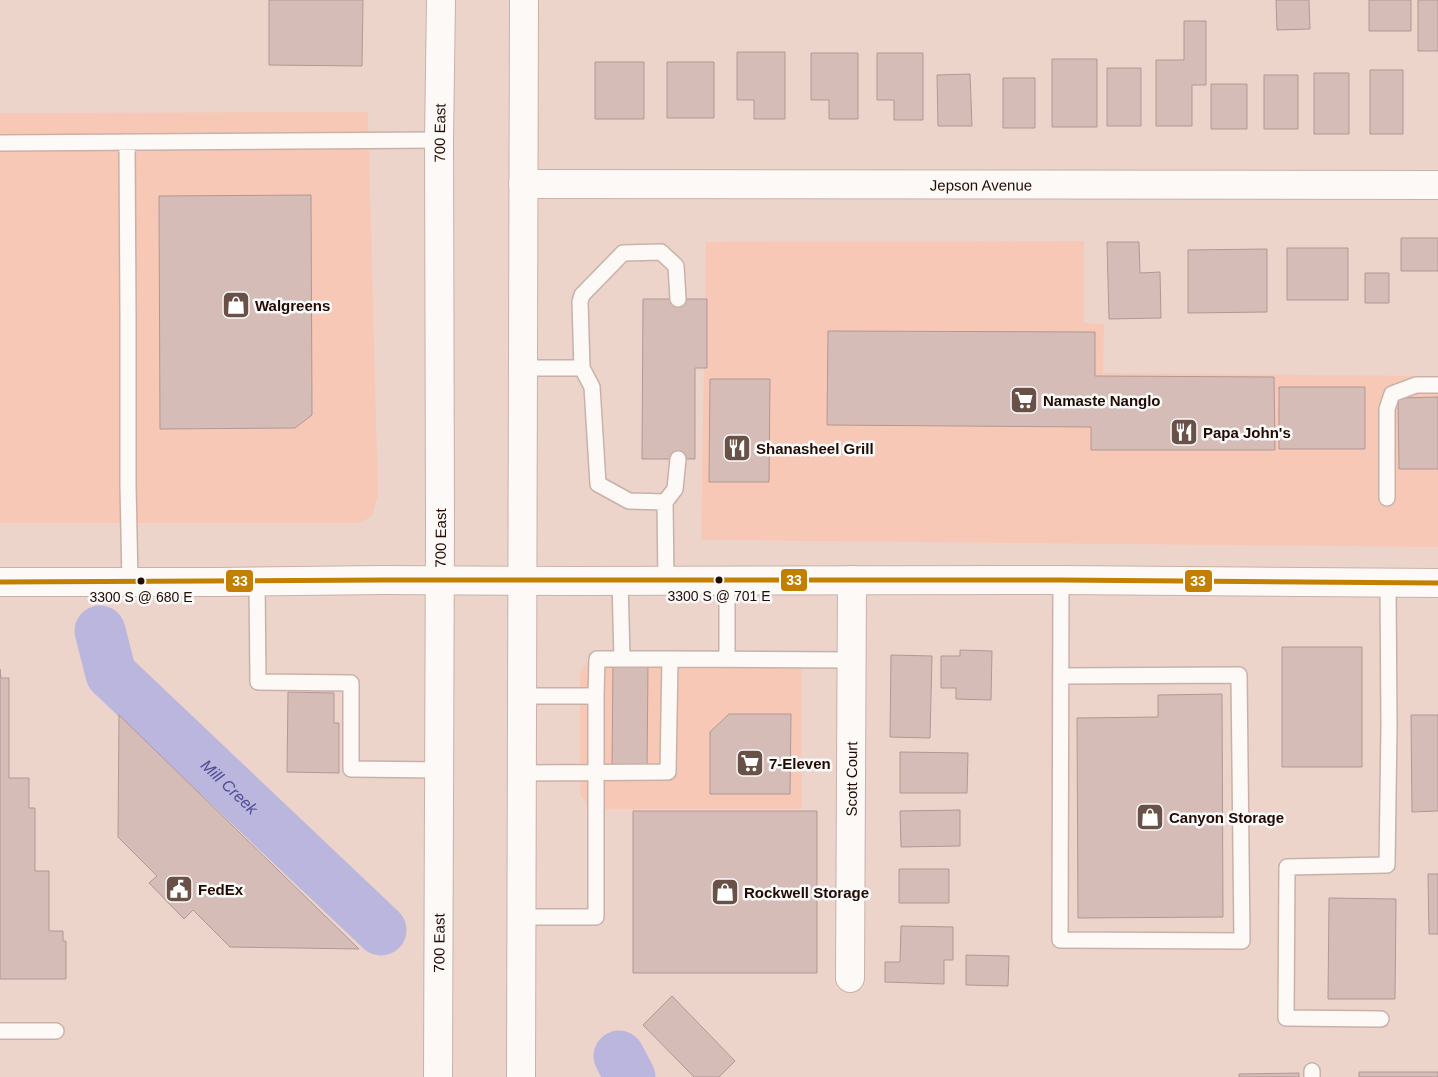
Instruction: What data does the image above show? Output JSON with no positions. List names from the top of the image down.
{
  "streets": {
    "main road": ["700 East", "Jepson Avenue", "Scott Court"]
  },
  "water": ["Mill Creek"],
  "places": {
    "shop": ["Walgreens", "Canyon Storage", "Rockwell Storage"],
    "supermarket": ["Namaste Nanglo", "7-Eleven"],
    "restaurant": ["Papa John's", "Shanasheel Grill"],
    "other": ["3300 S @ 701 E", "3300 S @ 680 E"],
    "public building": ["FedEx"]
  },
  "lines": ["transit line 33"]
}
